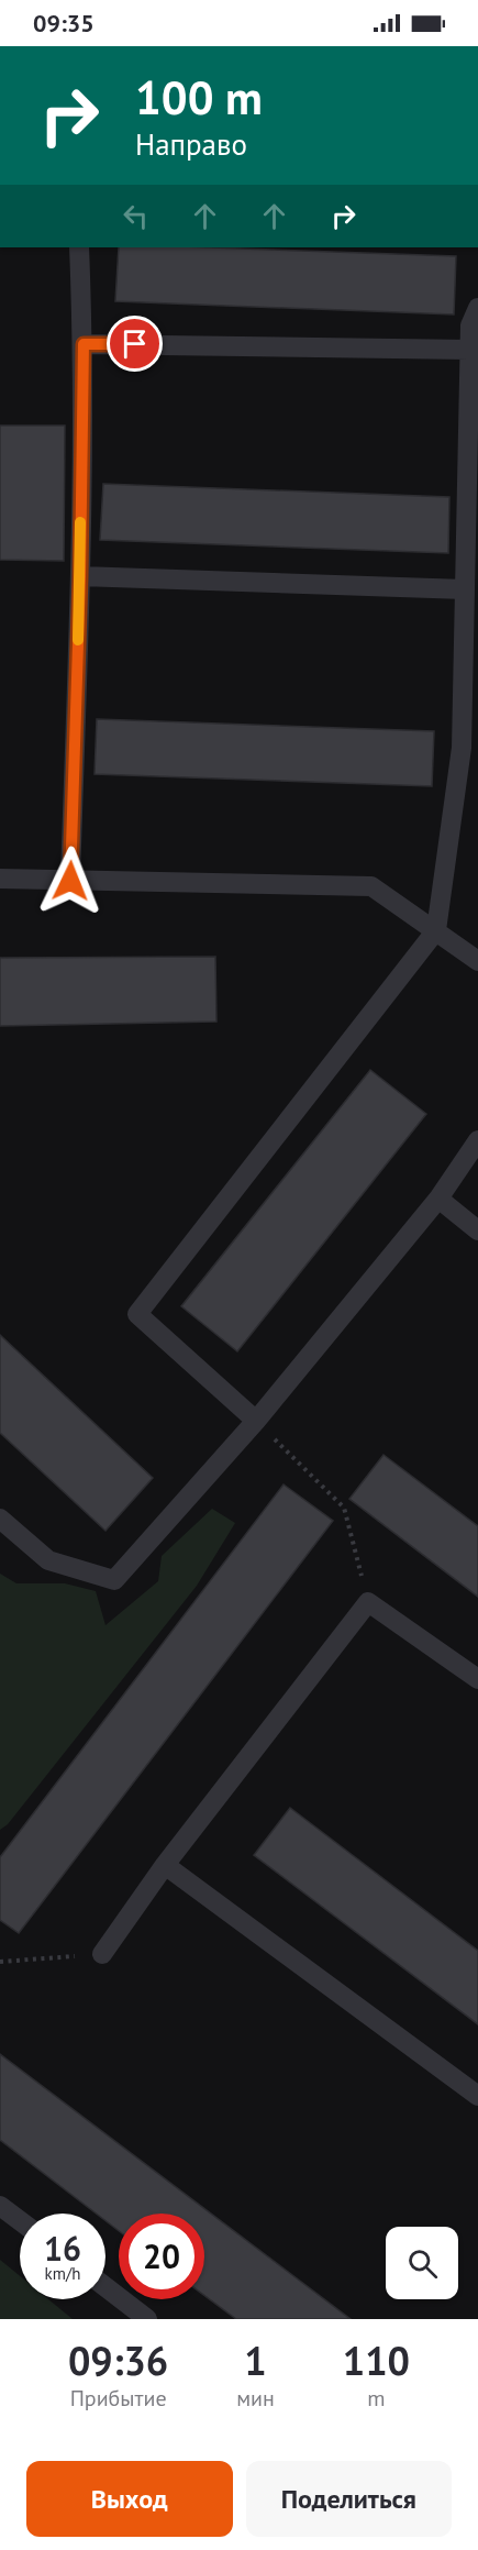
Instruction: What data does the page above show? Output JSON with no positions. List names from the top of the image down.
{
  "page": {
    "status": "09:35",
    "turn": ["100 m", "Направо"],
    "speed": "16 km/h",
    "limit": "20",
    "eta": [
      "09:36",
      "Прибытие",
      "1",
      "мин",
      "110",
      "m"
    ],
    "buttons": ["Выход", "Поделиться"]
  }
}
